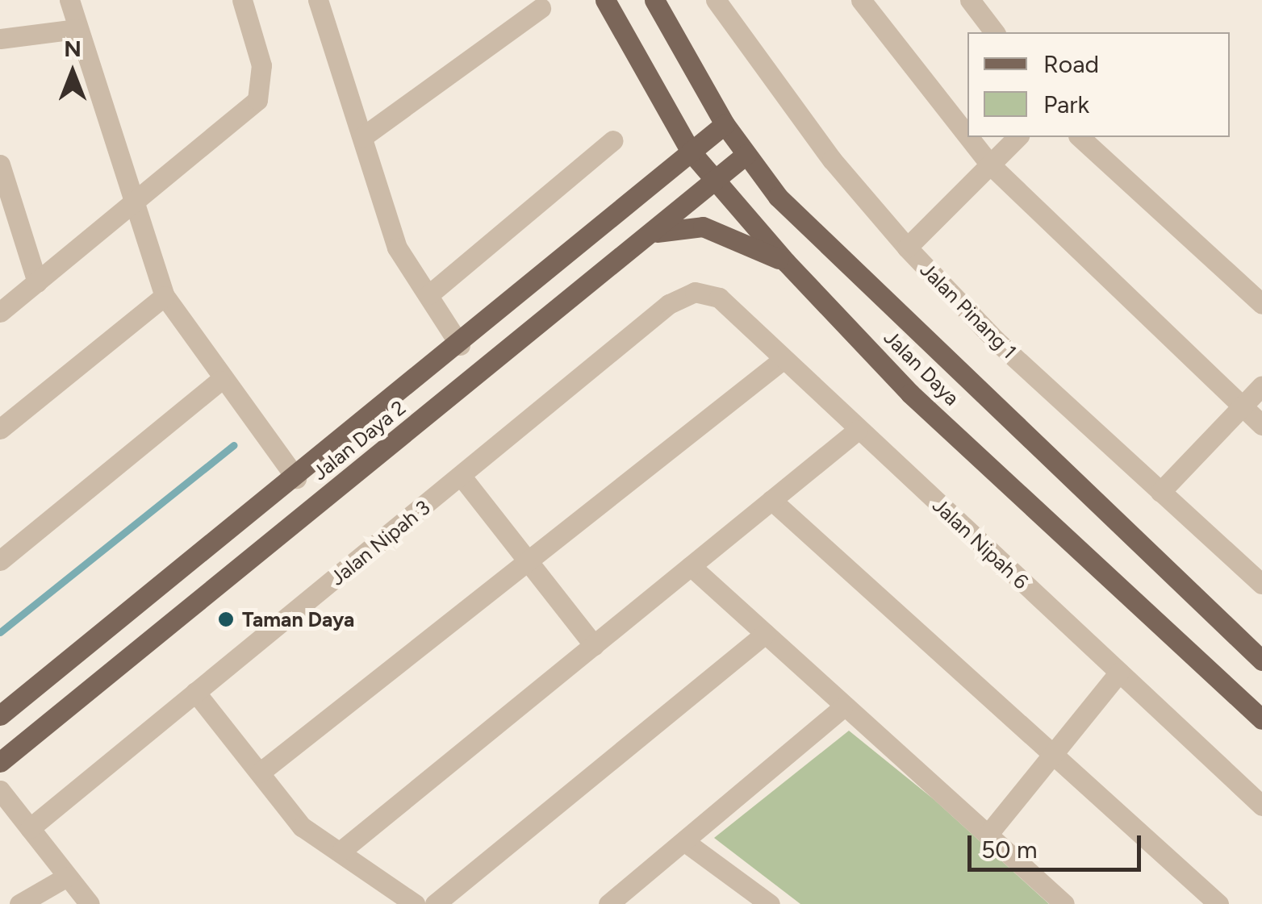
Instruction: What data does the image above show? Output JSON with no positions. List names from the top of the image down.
{
  "streets": {
    "main road": ["Jalan Daya", "Jalan Daya 2"],
    "street": ["Jalan Pinang 1", "Jalan Nipah 3", "Jalan Nipah 6"]
  },
  "crossings": [
    ["Jalan Daya", "Jalan Daya 2"],
    ["Jalan Nipah 3", "Jalan Nipah 6"]
  ],
  "places": ["Taman Daya"],
  "legend": ["Road", "Park"],
  "scale_bar": "50 m",
  "north": "top"
}
